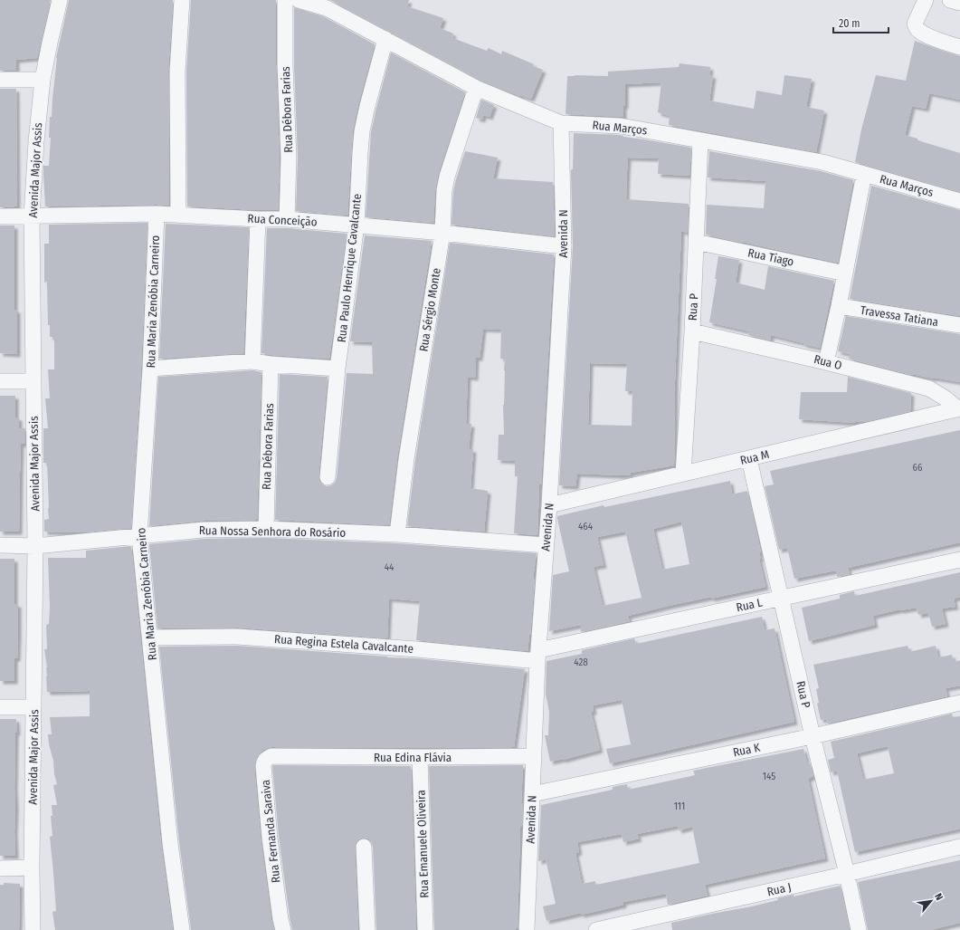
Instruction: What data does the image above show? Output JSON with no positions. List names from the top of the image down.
{
  "streets": {
    "street": [
      "Rua Débora Farias",
      "Rua Marços",
      "Avenida Major Assis",
      "Rua Conceição",
      "Avenida N",
      "Rua Tiago",
      "Rua Paulo Henrique Cavalcante",
      "Rua Maria Zenóbia Carneiro",
      "Rua P",
      "Rua Sérgio Monte",
      "Travessa Tatiana",
      "Rua O",
      "Rua M",
      "Rua Nossa Senhora do Rosário",
      "Rua L",
      "Rua Regina Estela Cavalcante",
      "Rua K",
      "Rua Edina Flávia",
      "Rua Fernanda Saraiva",
      "Rua Emanuele Oliveira",
      "Rua J"
    ]
  },
  "crossings": [
    ["Rua Débora Farias", "Rua Conceição"],
    ["Rua Débora Farias", "Rua Nossa Senhora do Rosário"],
    ["Rua Marços", "Avenida N"],
    ["Rua Marços", "Rua Paulo Henrique Cavalcante"],
    ["Rua Marços", "Rua P"],
    ["Rua Marços", "Rua Sérgio Monte"],
    ["Avenida Major Assis", "Rua Conceição"],
    ["Avenida Major Assis", "Rua Nossa Senhora do Rosário"],
    ["Rua Conceição", "Avenida N"],
    ["Rua Conceição", "Rua Paulo Henrique Cavalcante"],
    ["Rua Conceição", "Rua Maria Zenóbia Carneiro"],
    ["Rua Conceição", "Rua Sérgio Monte"],
    ["Avenida N", "Rua M"],
    ["Avenida N", "Rua Nossa Senhora do Rosário"],
    ["Avenida N", "Rua L"],
    ["Avenida N", "Rua Regina Estela Cavalcante"],
    ["Avenida N", "Rua K"],
    ["Avenida N", "Rua Edina Flávia"],
    ["Rua Tiago", "Rua P"],
    ["Rua Maria Zenóbia Carneiro", "Rua Nossa Senhora do Rosário"],
    ["Rua Maria Zenóbia Carneiro", "Rua Regina Estela Cavalcante"],
    ["Rua P", "Rua O"],
    ["Rua P", "Rua M"],
    ["Rua P", "Rua L"],
    ["Rua P", "Rua K"],
    ["Rua P", "Rua J"],
    ["Rua Sérgio Monte", "Rua Nossa Senhora do Rosário"],
    ["Rua O", "Rua M"],
    ["Rua L", "Rua Regina Estela Cavalcante"],
    ["Rua Edina Flávia", "Rua Fernanda Saraiva"],
    ["Rua Edina Flávia", "Rua Emanuele Oliveira"]
  ],
  "house_numbers": [
    "66",
    "464",
    "44",
    "428",
    "145",
    "111"
  ],
  "scale_bar": "20 m",
  "north": "top right"
}
